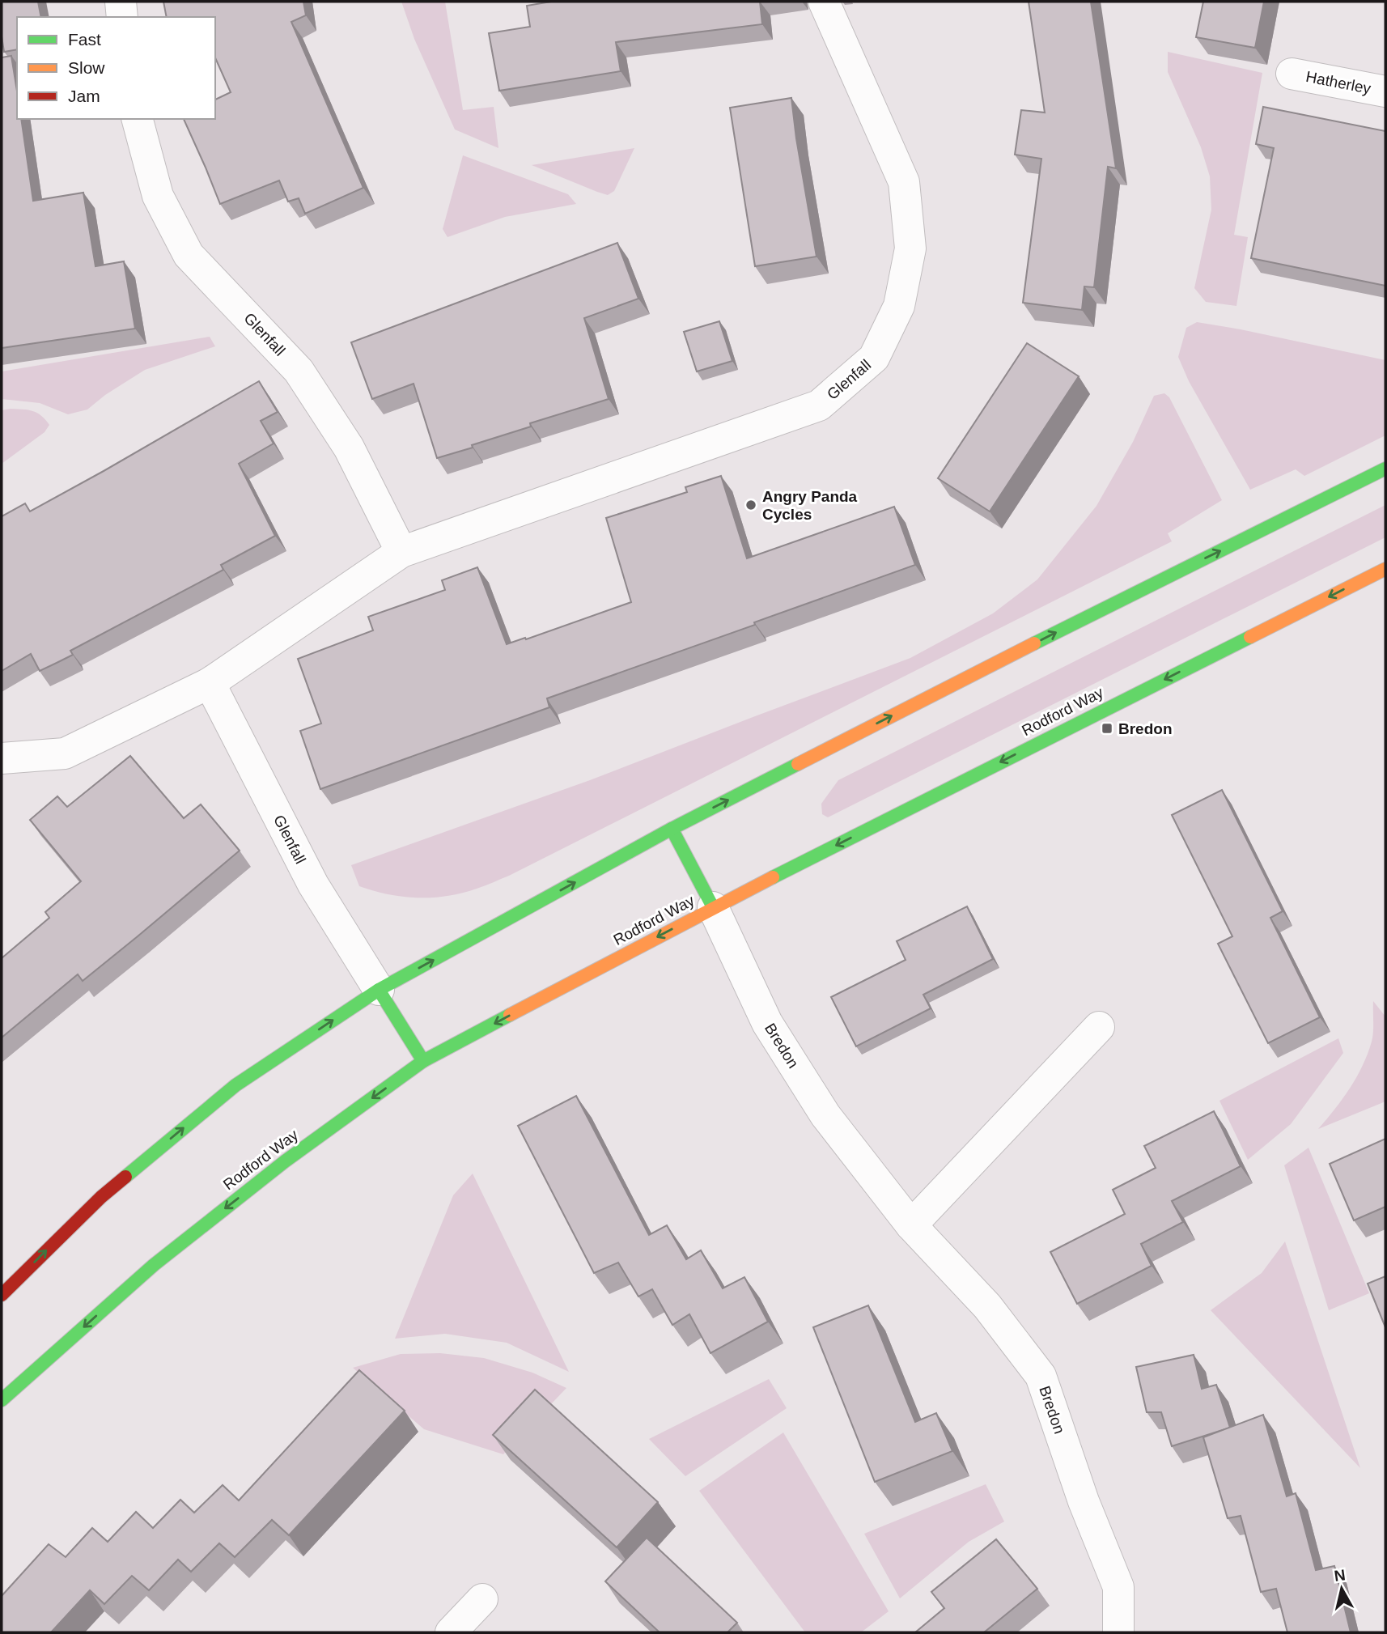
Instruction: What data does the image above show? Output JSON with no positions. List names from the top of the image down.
{
  "streets": {
    "street": [
      "Hatherley",
      "Glenfall",
      "Rodford Way",
      "Bredon"
    ]
  },
  "crossings": [
    ["Rodford Way", "Bredon"]
  ],
  "places": {
    "other": ["Angry Panda Cycles"],
    "transit": ["Bredon"]
  },
  "legend": ["Fast", "Slow", "Jam"],
  "north": "top"
}
